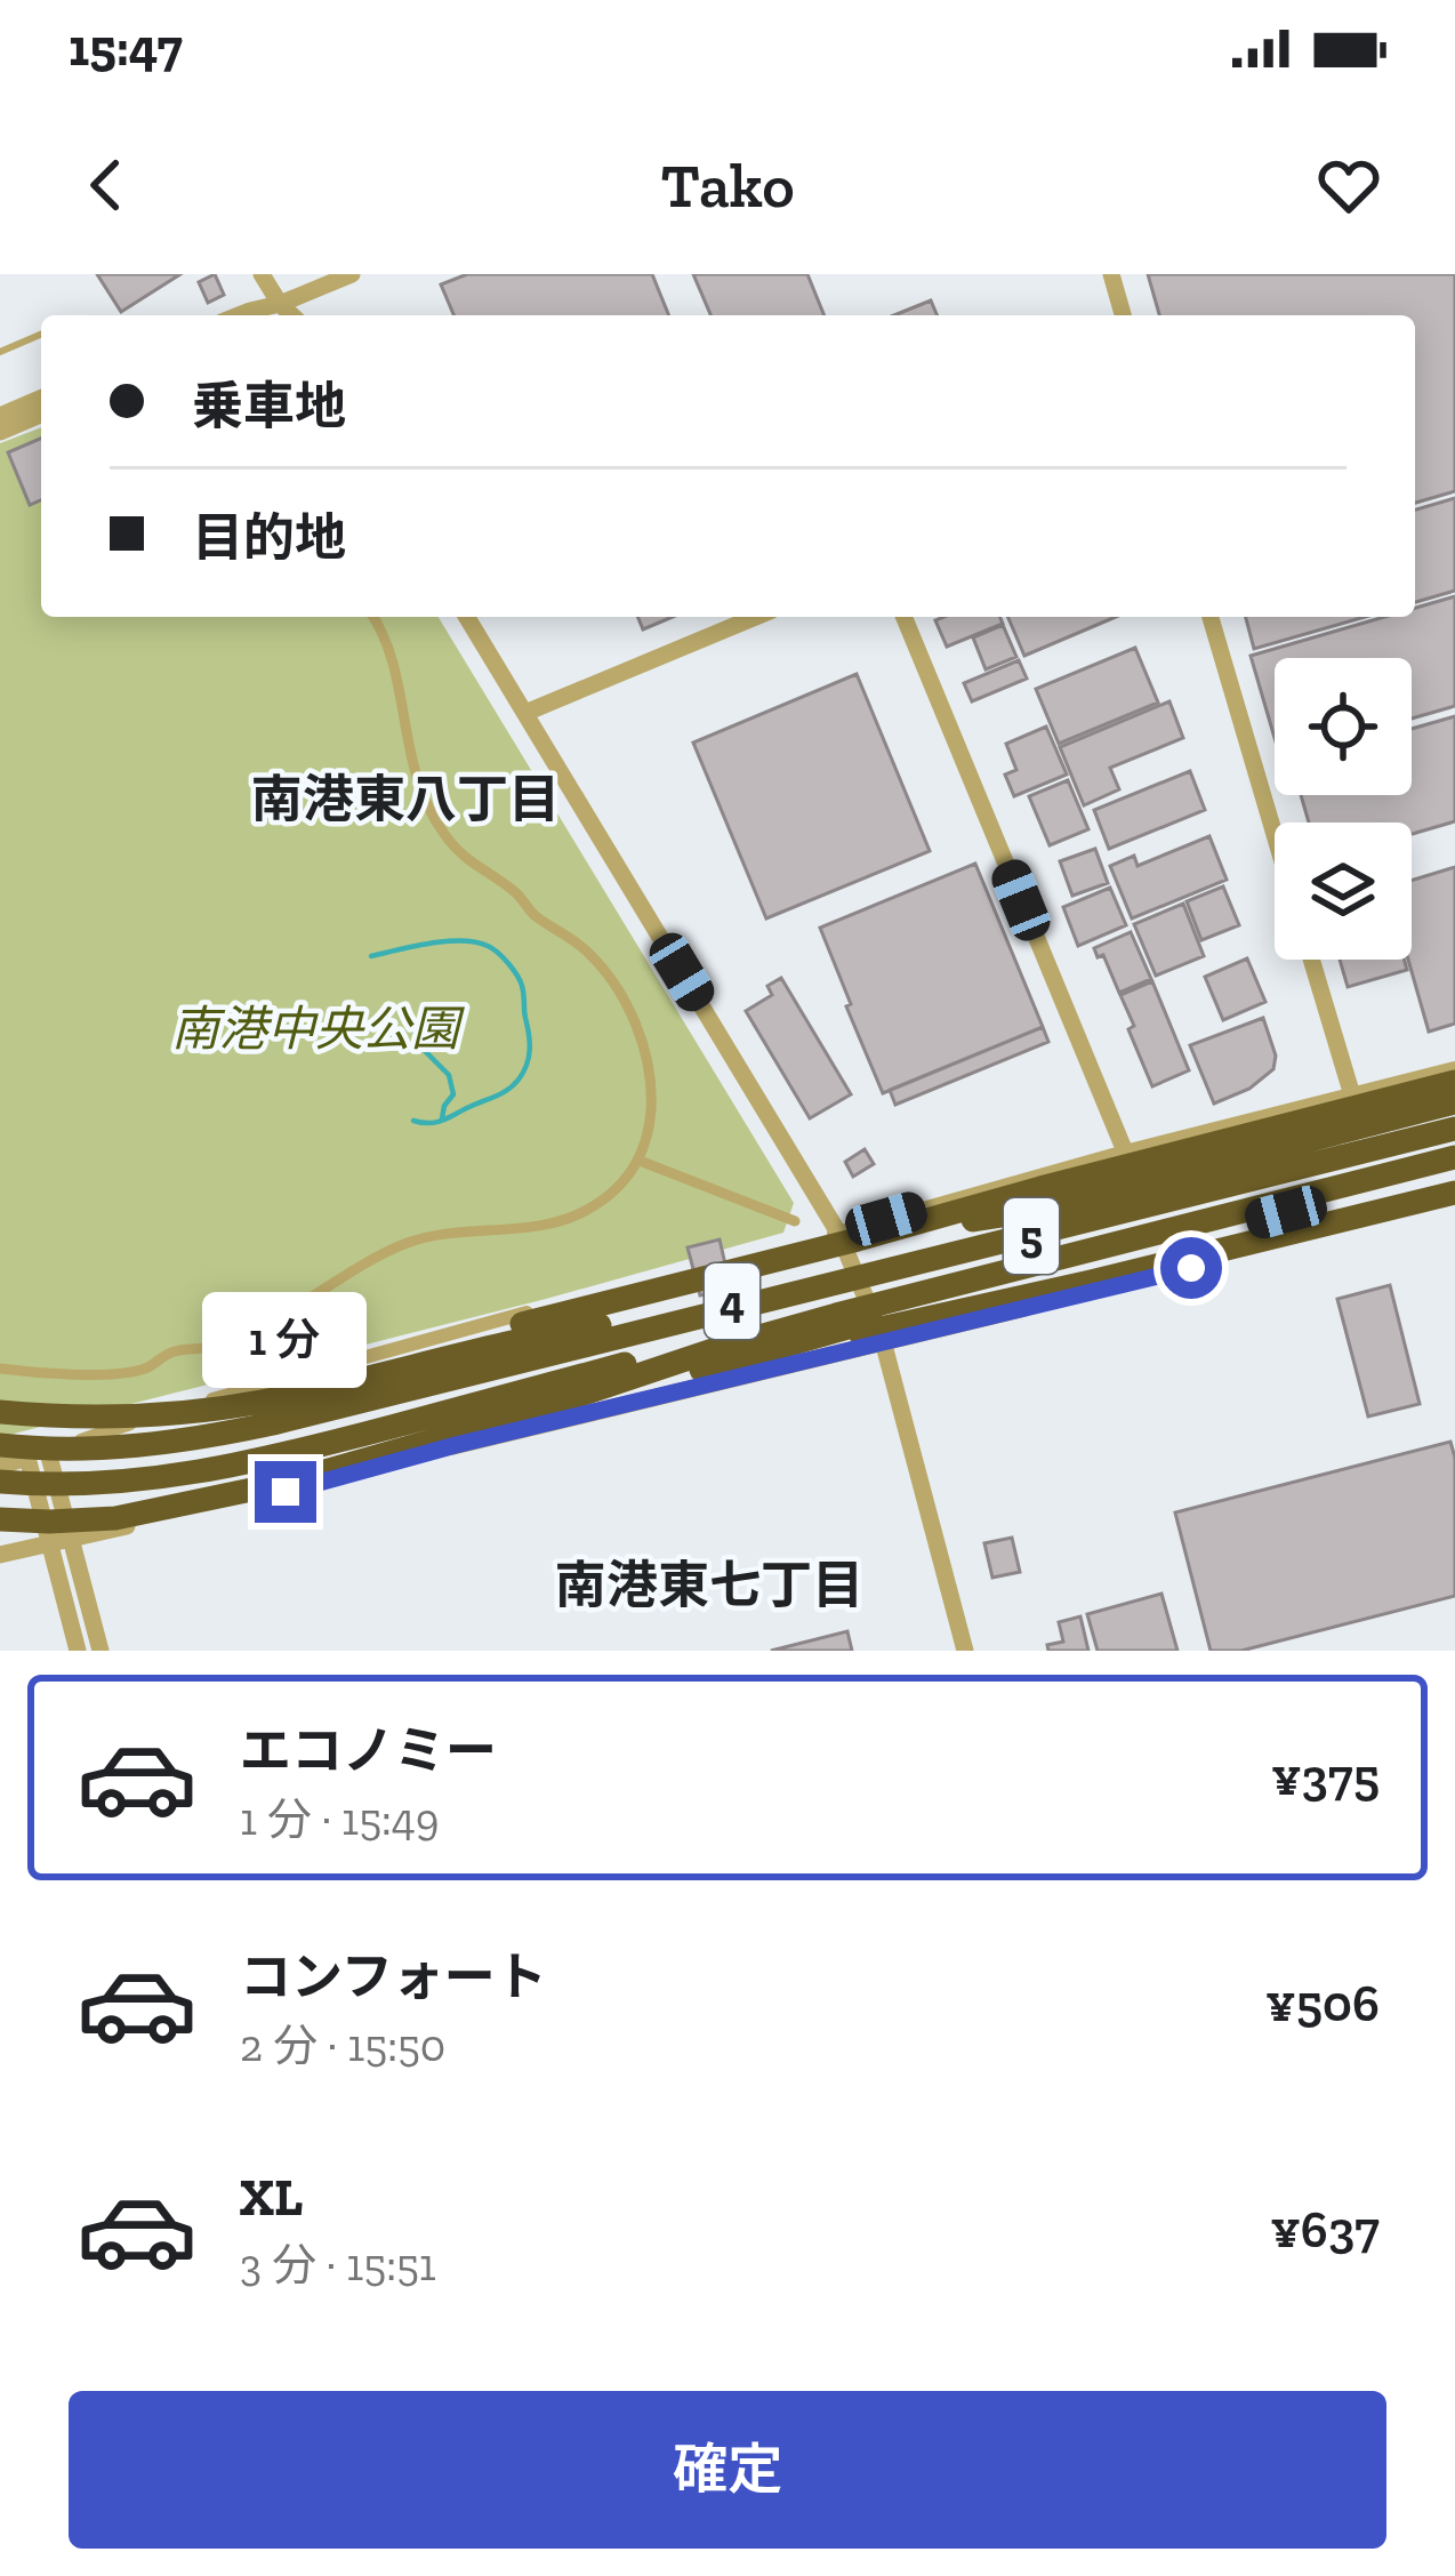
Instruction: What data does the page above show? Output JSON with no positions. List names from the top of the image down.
{
  "streets": {
    "highway": ["5", "4"]
  },
  "crossings": [
    ["5", "4"]
  ],
  "districts": ["南港東八丁目", "南港東七丁目"],
  "parks": ["南港中央公園"],
  "page": {
    "status": "15:47",
    "header": "Tako",
    "banner": ["乗車地", "目的地"],
    "bubble": "1 分",
    "list": [
      {
        "name": "エコノミー",
        "note": "1 分 · 15:49",
        "value": "¥375"
      },
      {
        "name": "コンフォート",
        "note": "2 分 · 15:50",
        "value": "¥506"
      },
      {
        "name": "XL",
        "note": "3 分 · 15:51",
        "value": "¥637"
      }
    ],
    "buttons": "確定"
  }
}
